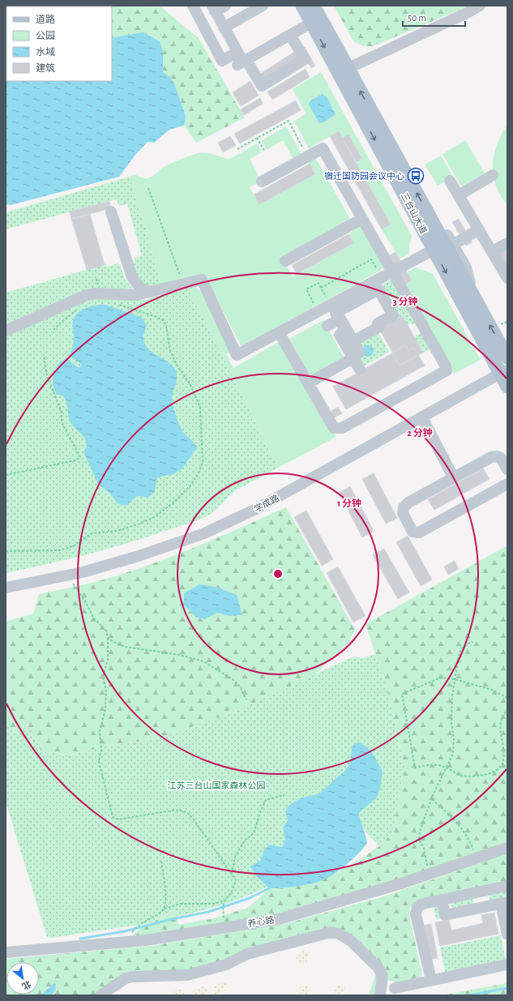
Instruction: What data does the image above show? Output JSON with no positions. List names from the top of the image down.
{
  "streets": {
    "main road": ["三台山大道"],
    "street": ["学成路", "养心路"]
  },
  "crossings": [
    ["三台山大道", "学成路"]
  ],
  "parks": ["江苏三台山国家森林公园"],
  "places": {
    "bus stop": ["宿迁国防园会议中心"]
  },
  "legend": [
    "道路",
    "公园",
    "水域",
    "建筑"
  ],
  "scale_bar": "50 m",
  "north": "bottom right",
  "rings": ["3 分钟", "2 分钟", "1 分钟"]
}
